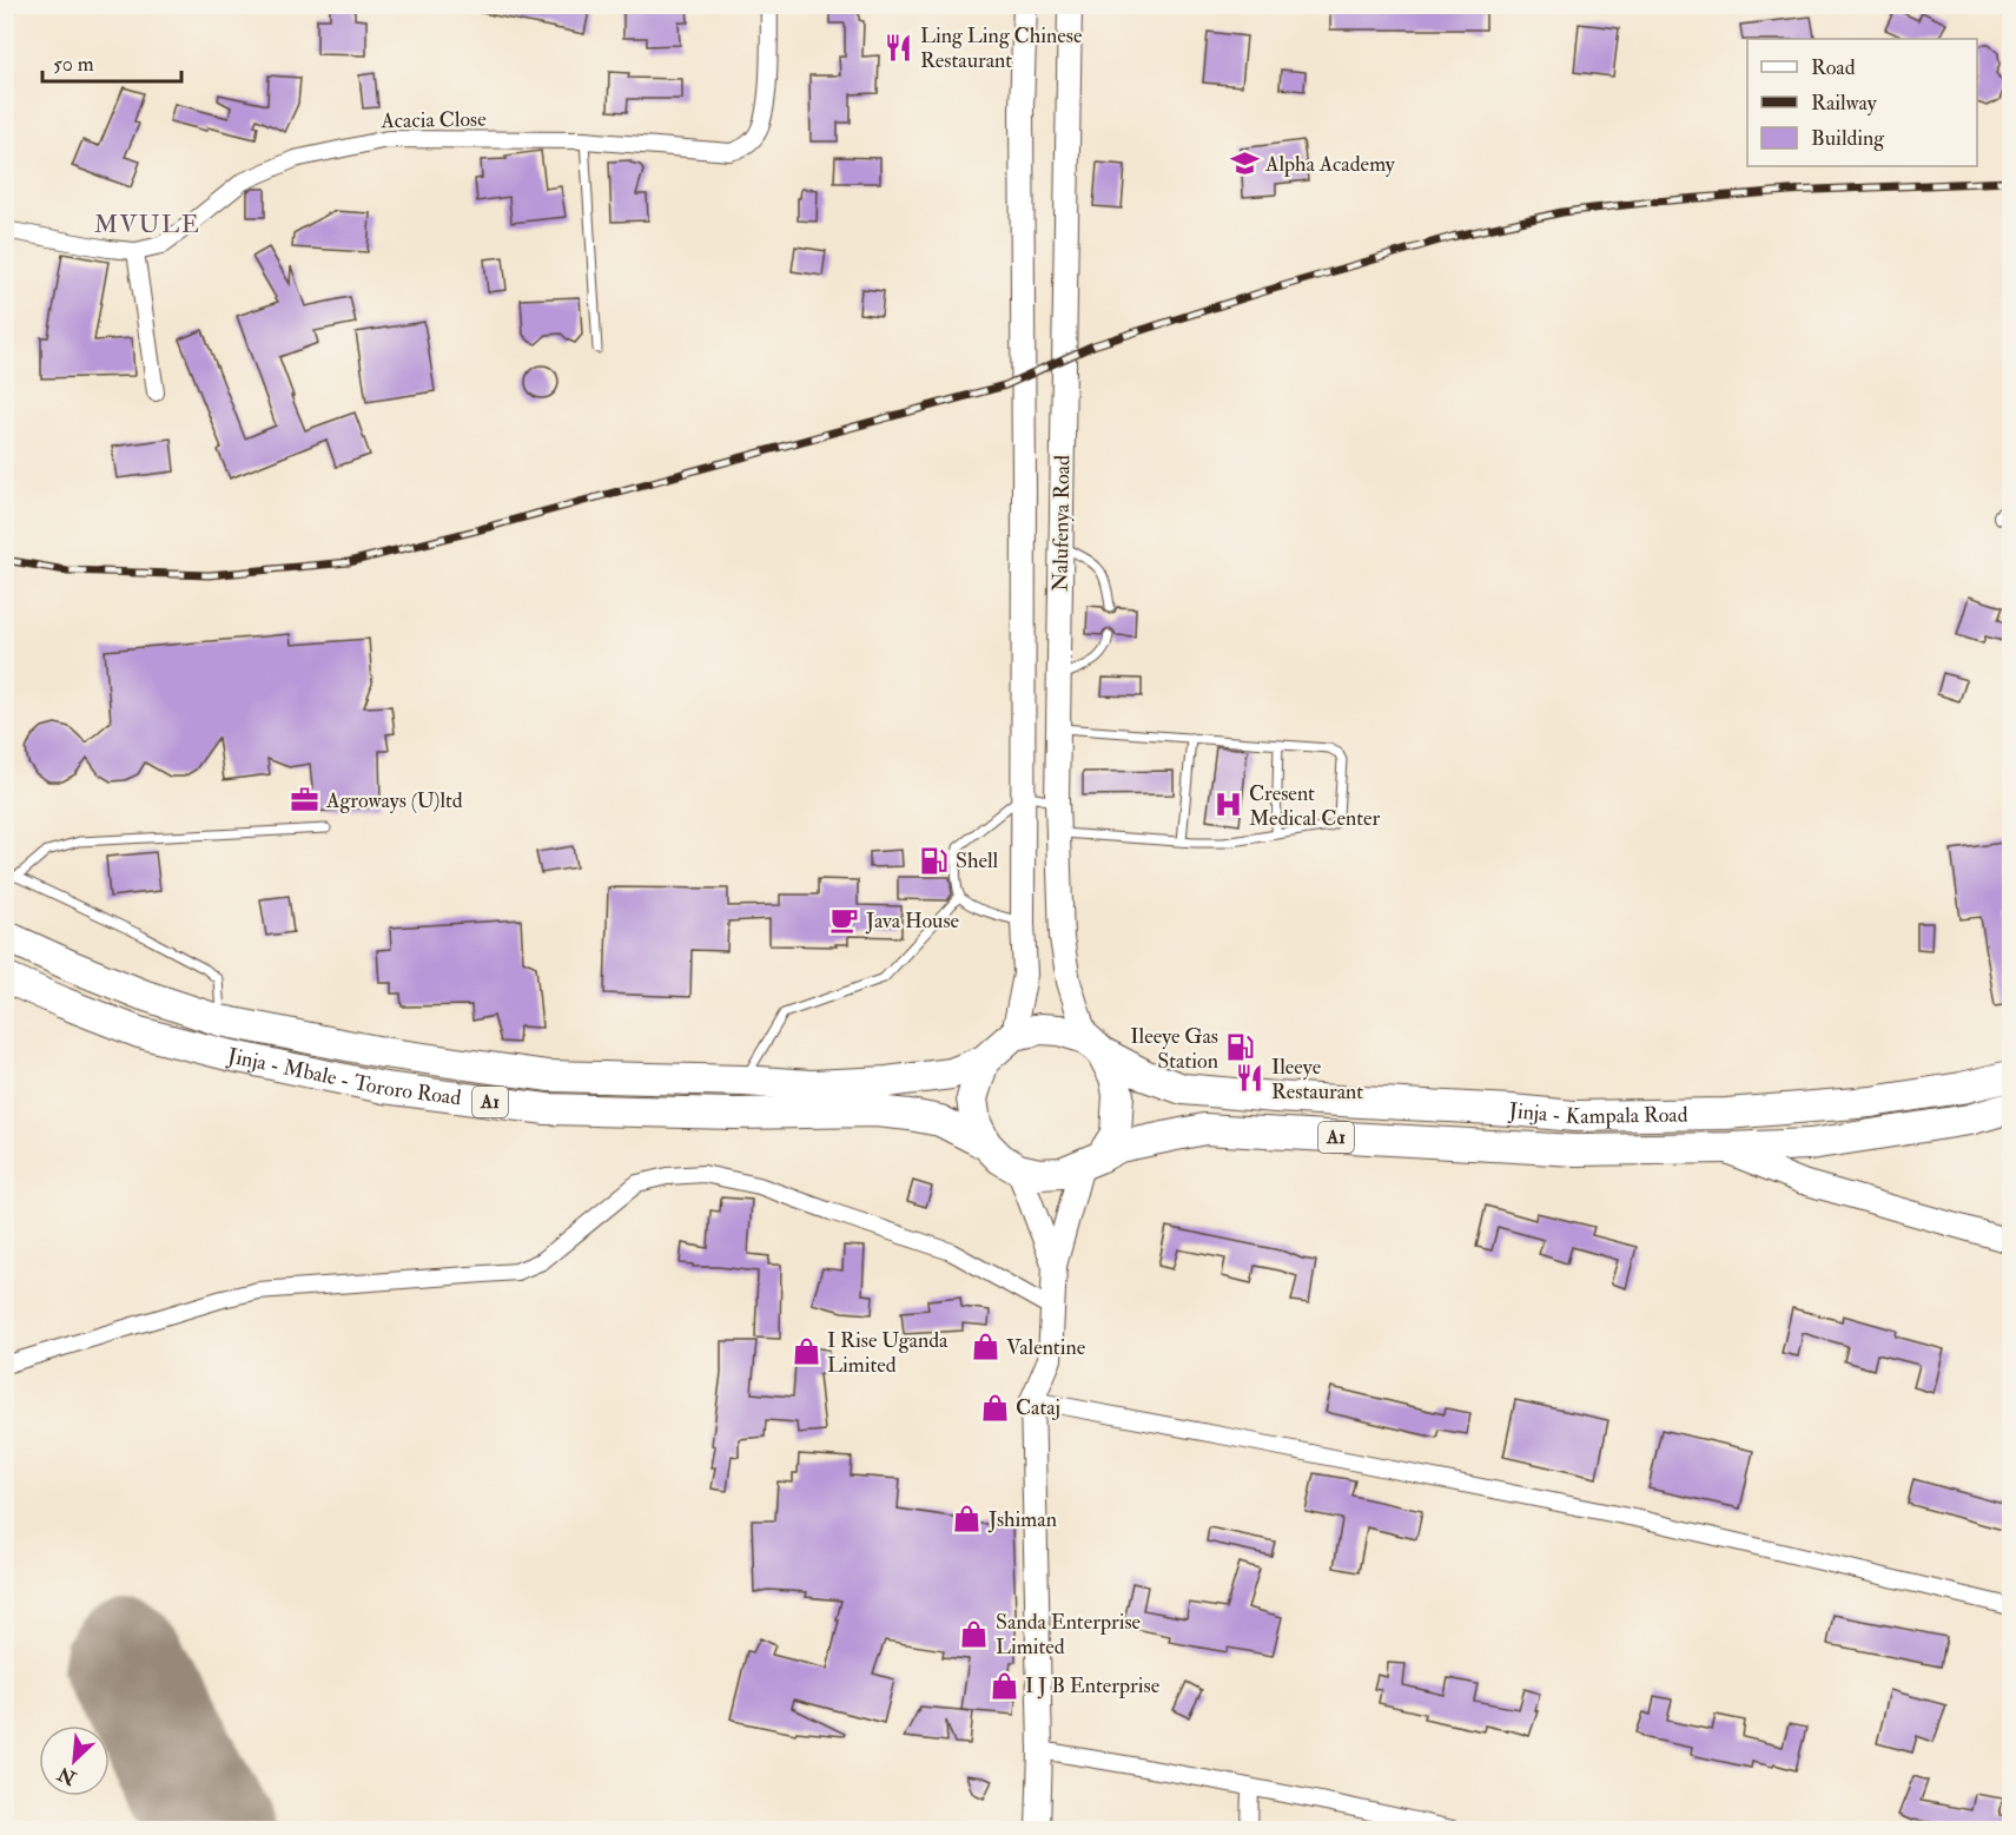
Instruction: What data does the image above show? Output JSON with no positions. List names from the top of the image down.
{
  "streets": {
    "highway": ["Jinja - Mbale - Tororo Road", "A1", "Jinja - Kampala Road"],
    "street": ["Acacia Close", "Nalufenya Road"]
  },
  "crossings": [
    ["Nalufenya Road", "Jinja - Mbale - Tororo Road"],
    ["Nalufenya Road", "A1"],
    ["Nalufenya Road", "Jinja - Kampala Road"],
    ["Jinja - Mbale - Tororo Road", "A1"],
    ["Jinja - Mbale - Tororo Road", "Jinja - Kampala Road"],
    ["A1", "Jinja - Kampala Road"]
  ],
  "districts": ["MVULE"],
  "places": {
    "restaurant": ["Ling Ling Chinese Restaurant", "Ileeye Restaurant"],
    "school or university": ["Alpha Academy"],
    "office": ["Agroways (U)ltd"],
    "hospital": ["Cresent Medical Center"],
    "fuel station": ["Shell", "Ileeye Gas Station"],
    "cafe": ["Java House"],
    "shop": [
      "Valentine",
      "I Rise Uganda Limited",
      "Cataj",
      "Jshiman",
      "Sanda Enterprise Limited",
      "I J B Enterprise"
    ]
  },
  "legend": ["Road", "Railway", "Building"],
  "scale_bar": "50 m",
  "north": "bottom left"
}
